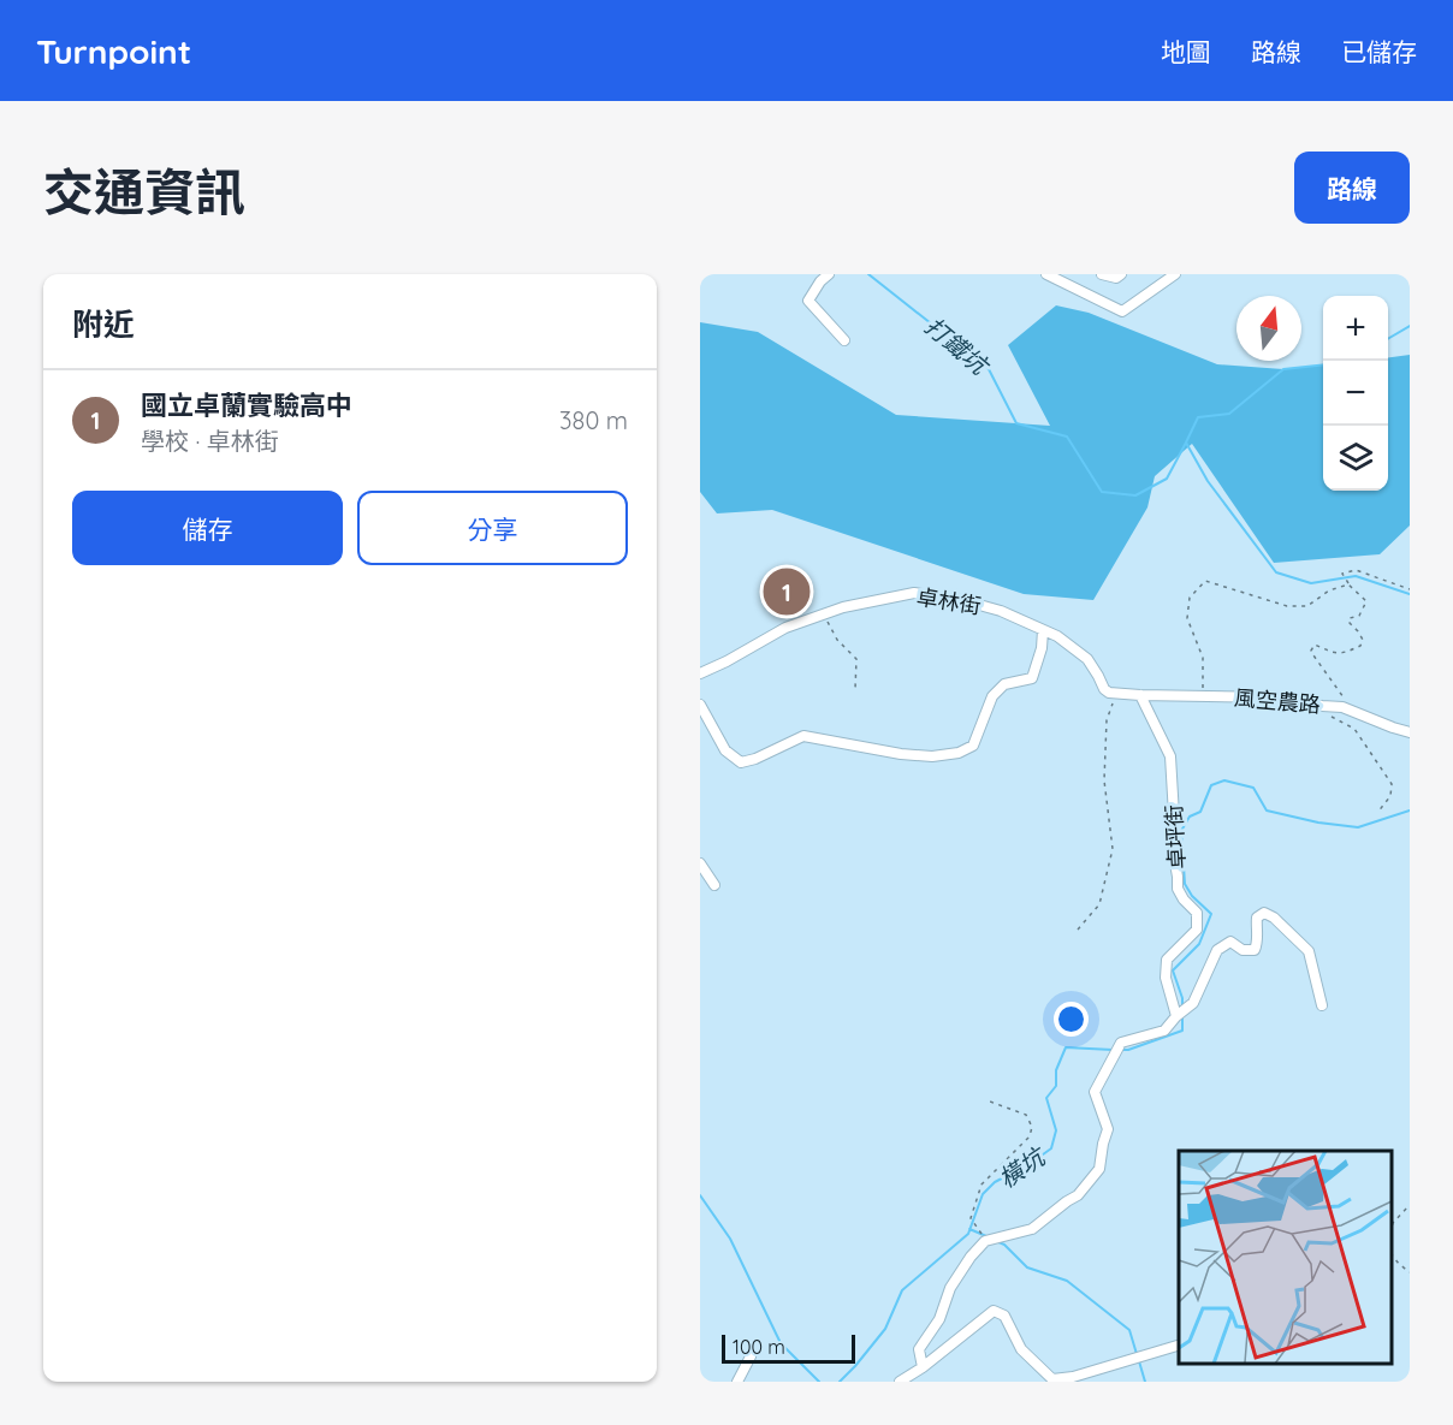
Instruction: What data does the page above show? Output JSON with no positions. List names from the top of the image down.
{
  "streets": {
    "street": ["卓林街", "風空農路", "卓坪街"]
  },
  "crossings": [
    ["風空農路", "卓坪街"]
  ],
  "water": ["打鐵坑", "橫坑"],
  "scale_bar": "100 m",
  "north": "top",
  "page": {
    "header": "Turnpoint",
    "nav": ["地圖", "路線", "已儲存"],
    "title": "交通資訊",
    "buttons": [
      "路線",
      ["儲存", "分享"]
    ],
    "heading": "附近",
    "map_buttons": ["+", "−"],
    "list": [
      {
        "mark": "1",
        "name": "國立卓蘭實驗高中",
        "note": "學校 · 卓林街",
        "value": "380 m"
      }
    ],
    "pins": "1",
    "scale": "100 m"
  }
}
